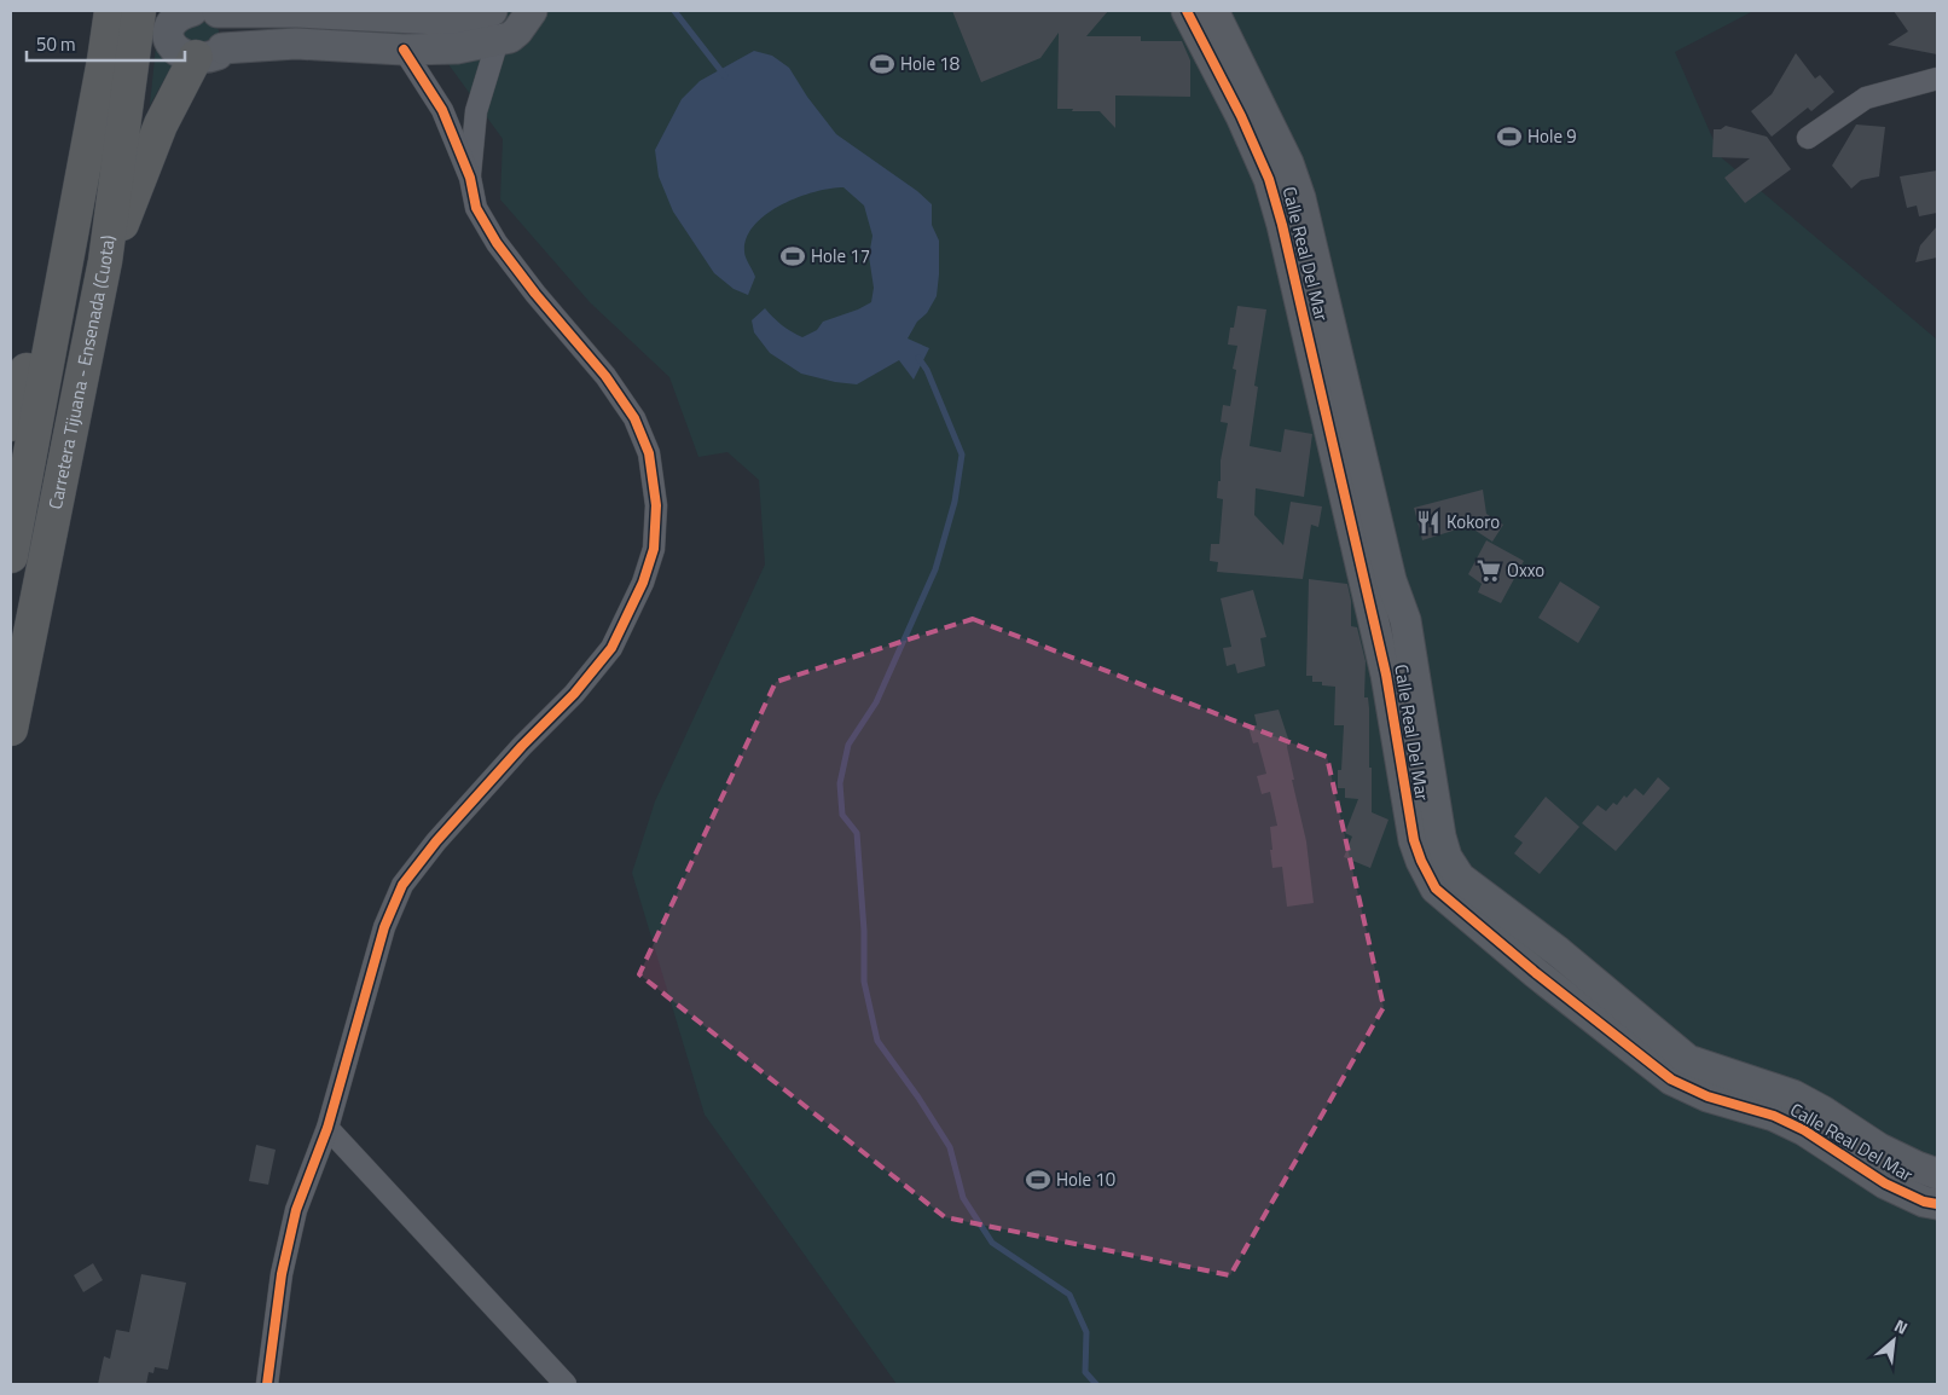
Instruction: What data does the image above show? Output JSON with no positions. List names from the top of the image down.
{
  "streets": {
    "highway": ["Carretera Tijuana - Ensenada (Cuota)"],
    "street": ["Calle Real Del Mar"]
  },
  "places": {
    "sports": [
      "Hole 18",
      "Hole 9",
      "Hole 17",
      "Hole 10"
    ],
    "restaurant": ["Kokoro"],
    "supermarket": ["Oxxo"]
  },
  "scale_bar": "50 m",
  "north": "top right"
}
